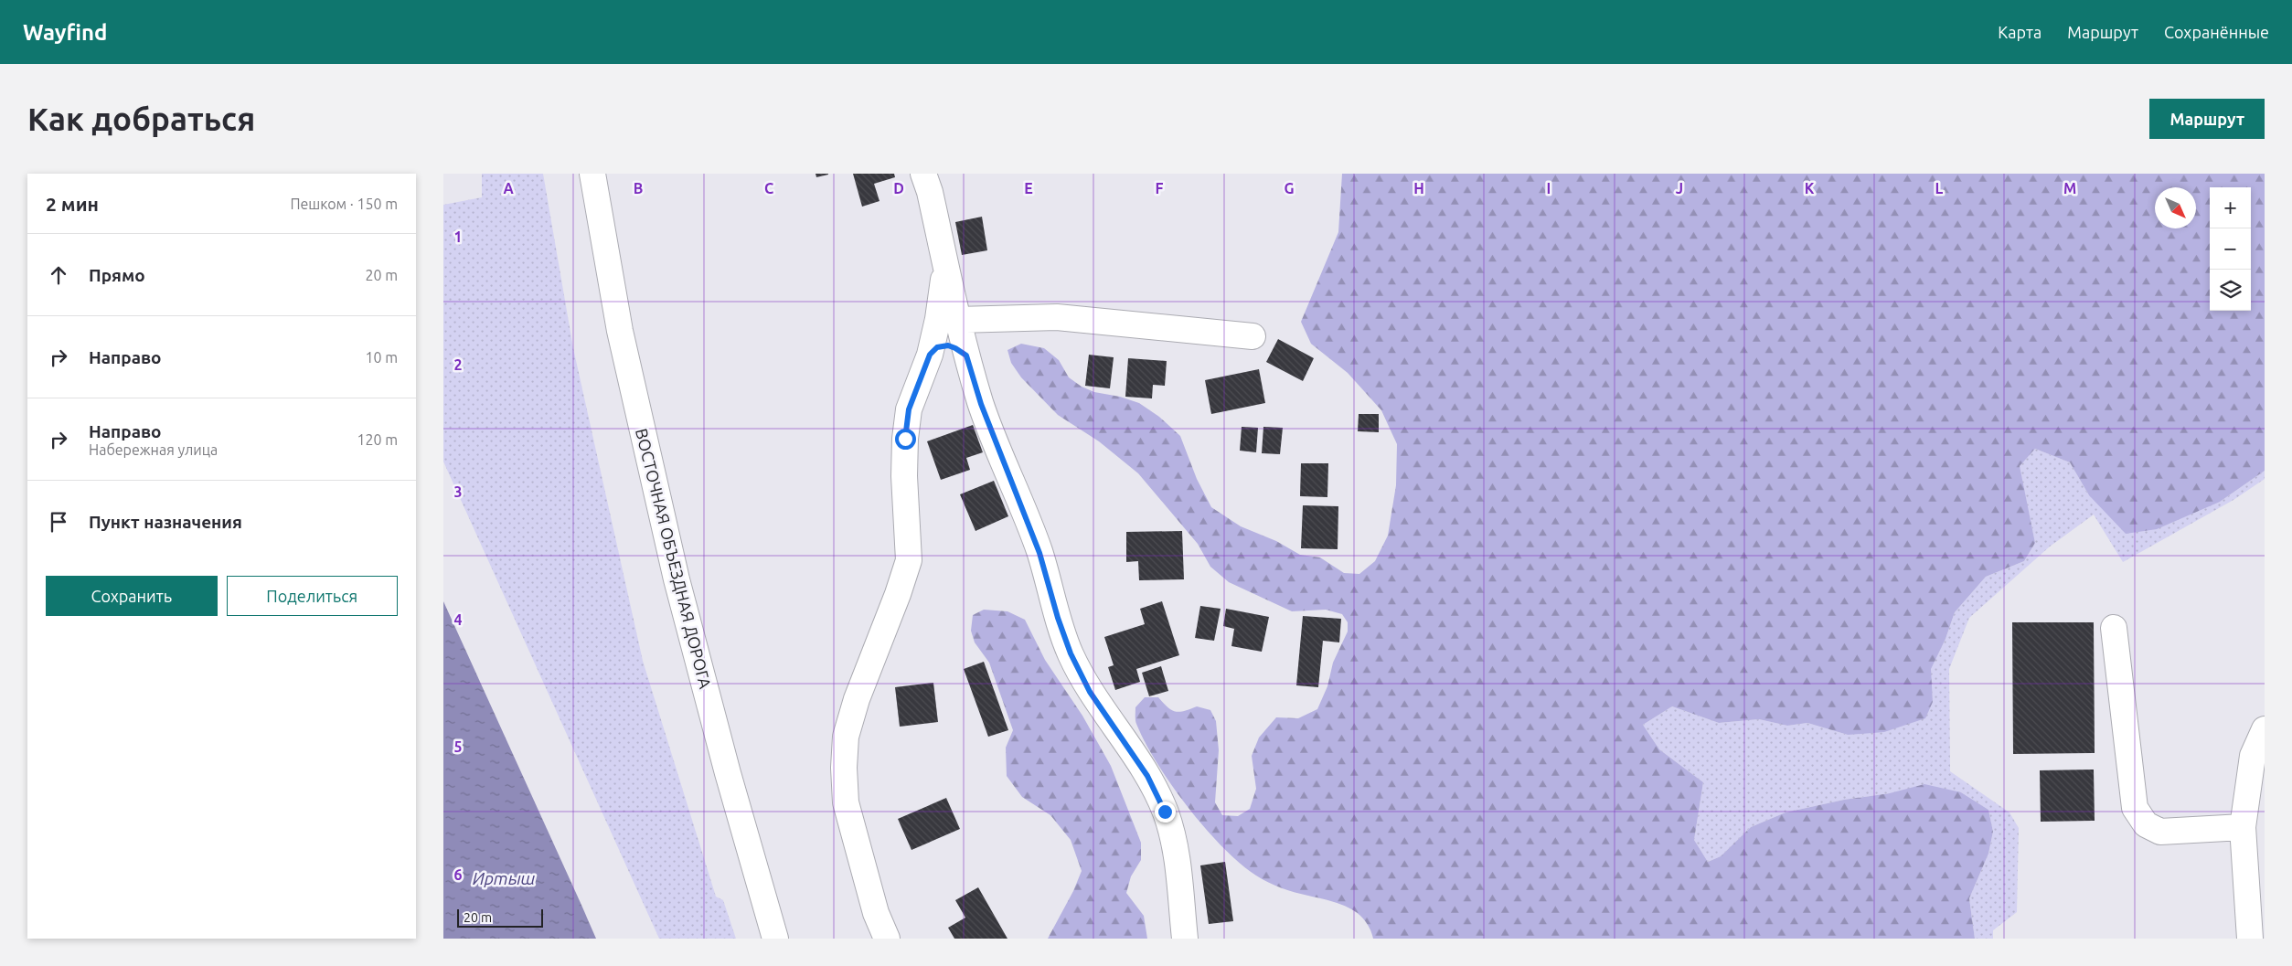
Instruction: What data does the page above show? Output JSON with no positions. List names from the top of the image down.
{
  "streets": {
    "street": ["ВОСТОЧНАЯ ОБЪЕЗДНАЯ ДОРОГА"]
  },
  "water": ["Иртыш"],
  "scale_bar": "20 m",
  "north": "bottom right",
  "page": {
    "header": "Wayfind",
    "nav": ["Карта", "Маршрут", "Сохранённые"],
    "buttons": [
      "Маршрут",
      ["Сохранить", "Поделиться"]
    ],
    "title": "Как добраться",
    "heading": ["2 мин", "Пешком · 150 m"],
    "map_buttons": ["+", "−"],
    "list": [
      ["Прямо", "20 m"],
      ["Направо", "10 m"],
      ["Направо", "Набережная улица", "120 m"],
      "Пункт назначения"
    ],
    "scale": "20 m"
  },
  "grid": {
    "columns": [
      "A",
      "B",
      "C",
      "D",
      "E",
      "F",
      "G",
      "H",
      "I",
      "J",
      "K",
      "L",
      "M"
    ],
    "rows": [
      "1",
      "2",
      "3",
      "4",
      "5",
      "6"
    ]
  }
}
